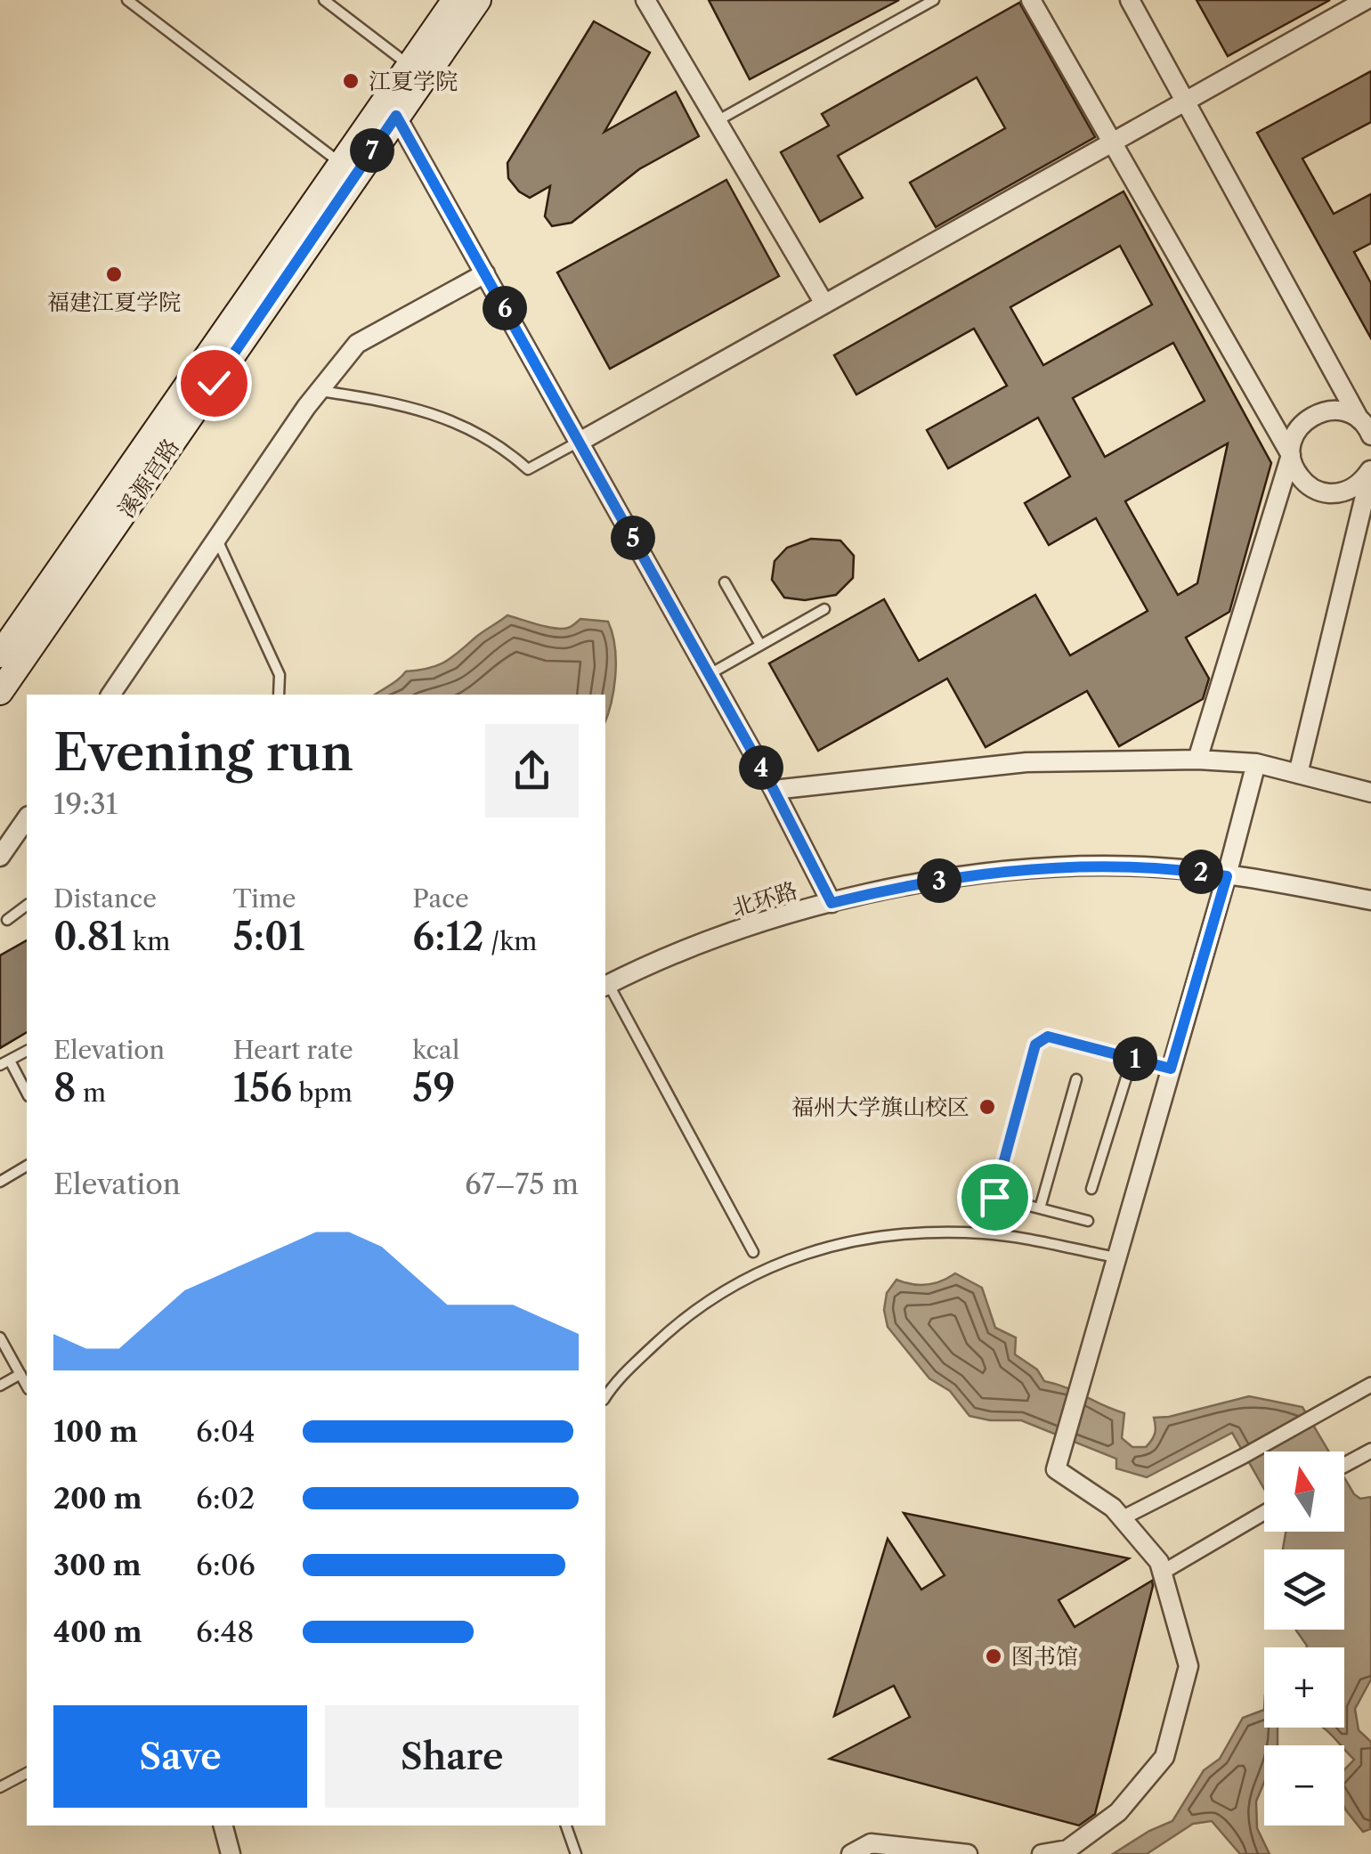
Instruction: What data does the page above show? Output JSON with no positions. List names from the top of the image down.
{
  "streets": {
    "main road": ["溪源宫路"],
    "street": ["北环路"]
  },
  "places": [
    "江夏学院",
    "福建江夏学院",
    "福州大学旗山校区",
    "图书馆"
  ],
  "north": "top",
  "page": {
    "pins": [
      "7",
      "6",
      "5",
      "4",
      "2",
      "3",
      "1"
    ],
    "heading": ["Evening run", "19:31"],
    "stats": [
      ["Distance", "0.81 km"],
      ["Time", "5:01"],
      ["Pace", "6:12 /km"],
      ["Elevation", "8 m"],
      ["Heart rate", "156 bpm"],
      ["kcal", "59"]
    ],
    "chart": ["Elevation", "67–75 m"],
    "list": [
      {
        "name": "100 m",
        "note": "6:04"
      },
      {
        "name": "200 m",
        "note": "6:02"
      },
      {
        "name": "300 m",
        "note": "6:06"
      },
      {
        "name": "400 m",
        "note": "6:48"
      }
    ],
    "map_buttons": ["+", "−"],
    "buttons": ["Save", "Share"]
  }
}
